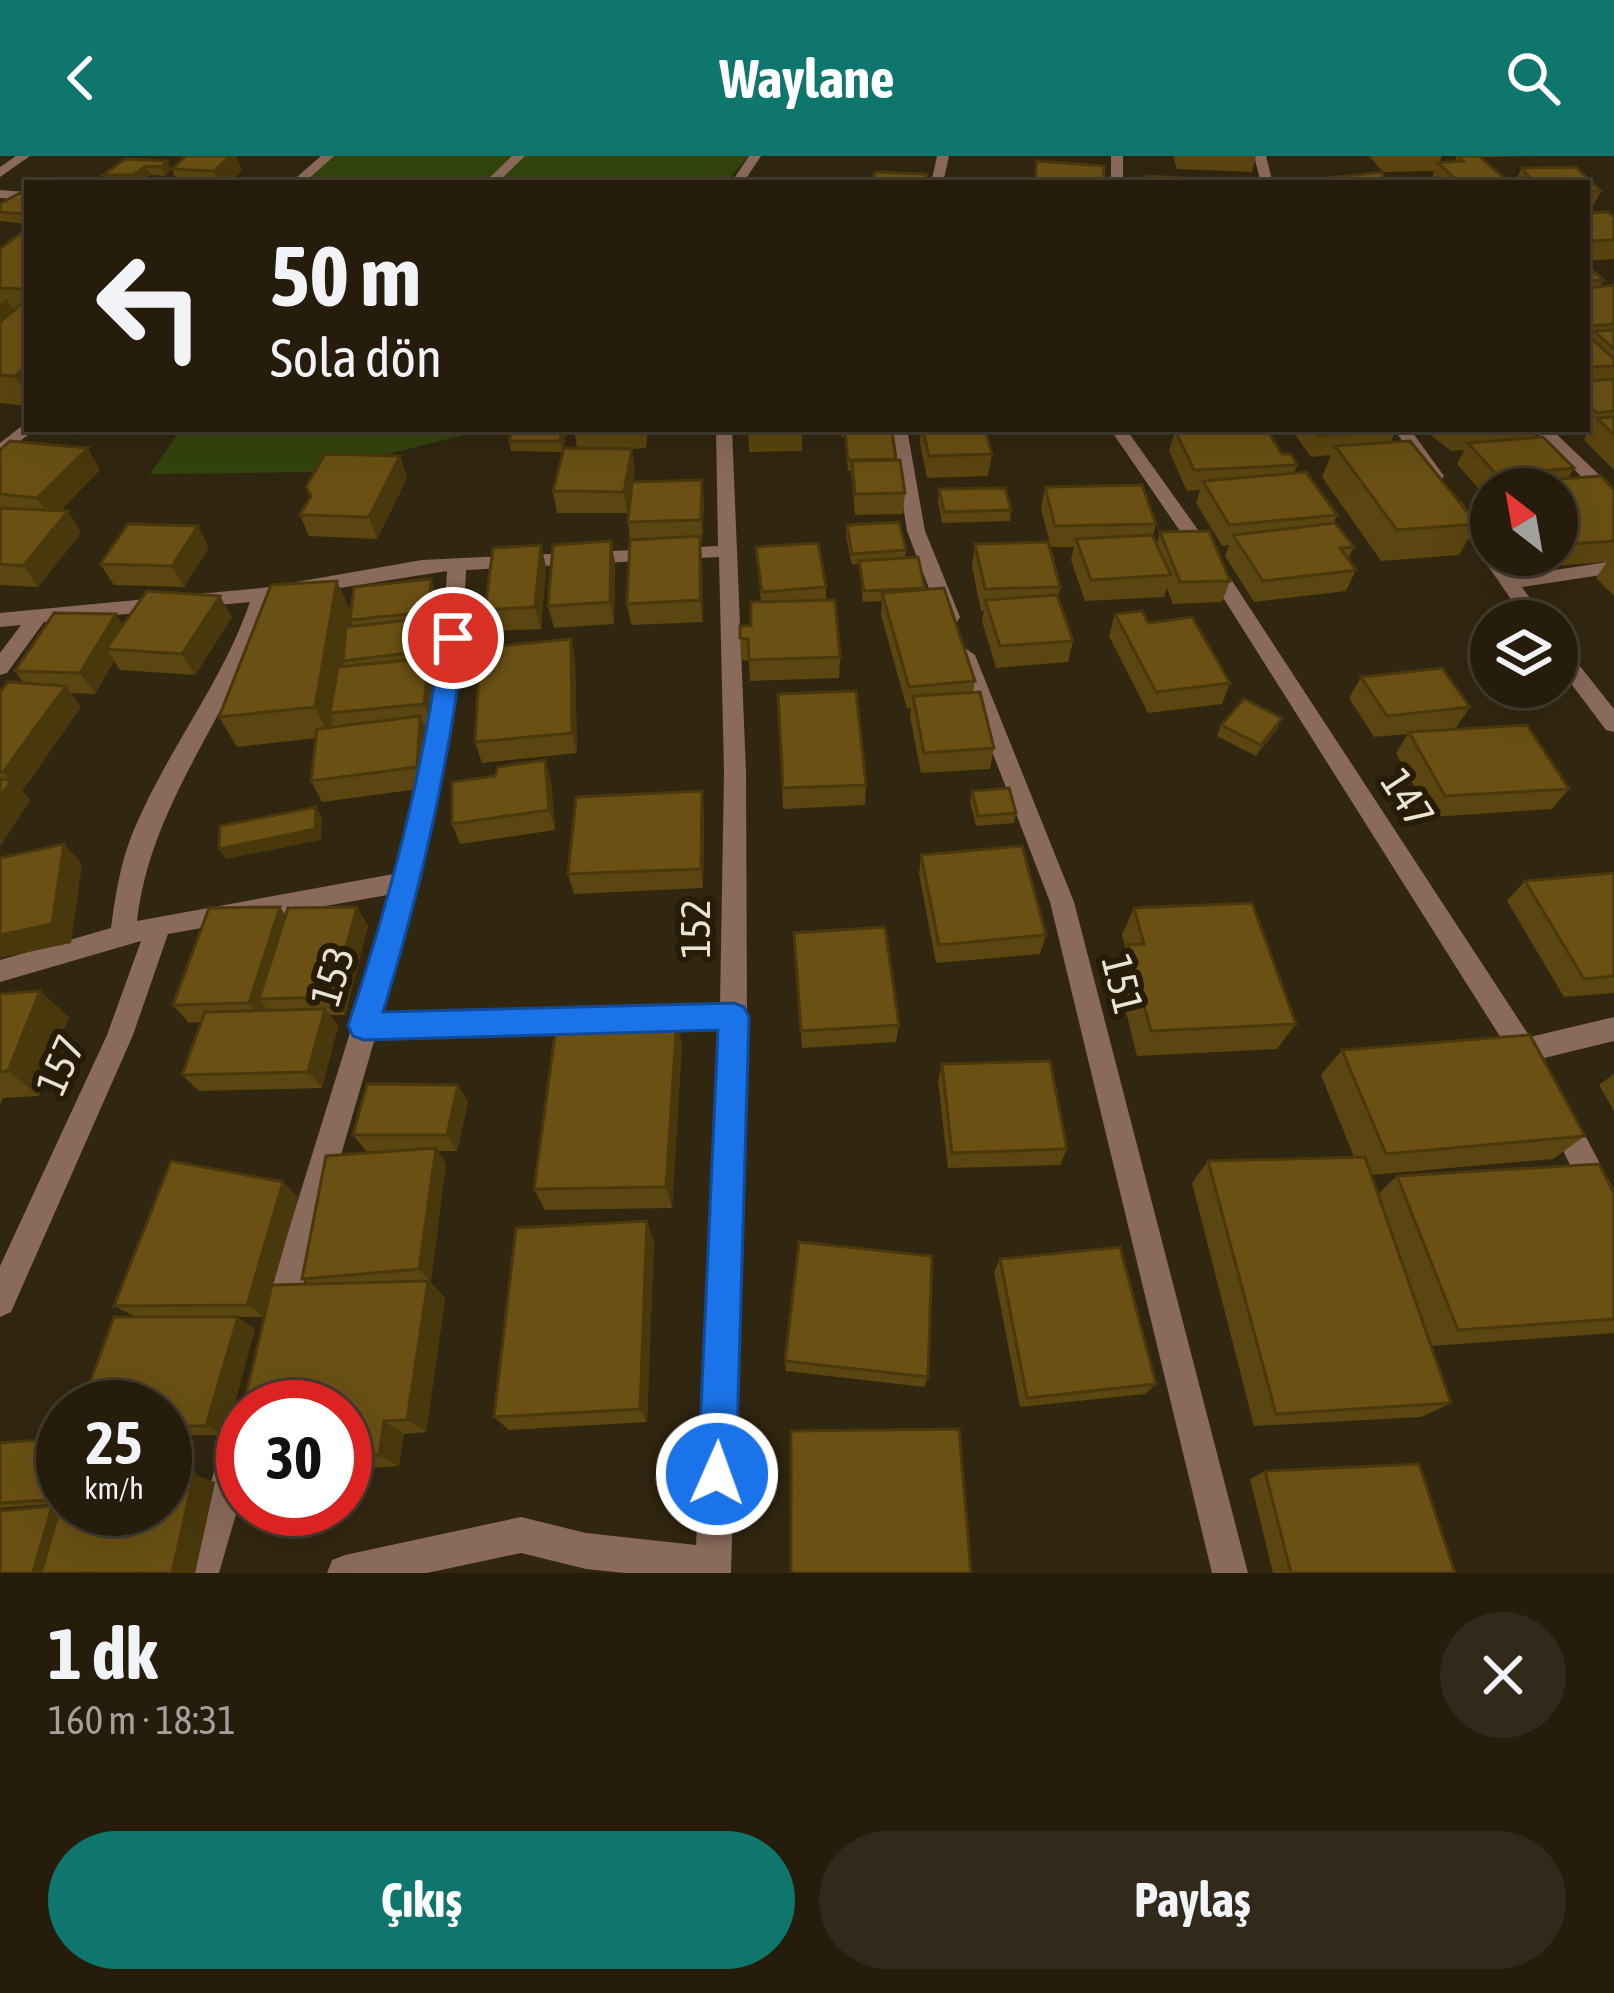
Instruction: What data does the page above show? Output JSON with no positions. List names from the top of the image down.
{
  "streets": {
    "street": [
      "147",
      "152",
      "153",
      "151",
      "157"
    ]
  },
  "north": "top left",
  "page": {
    "header": "Waylane",
    "turn": ["50 m", "Sola dön"],
    "speed": "25 km/h",
    "limit": "30",
    "heading": ["1 dk", "160 m · 18:31"],
    "buttons": ["Çıkış", "Paylaş"]
  }
}
